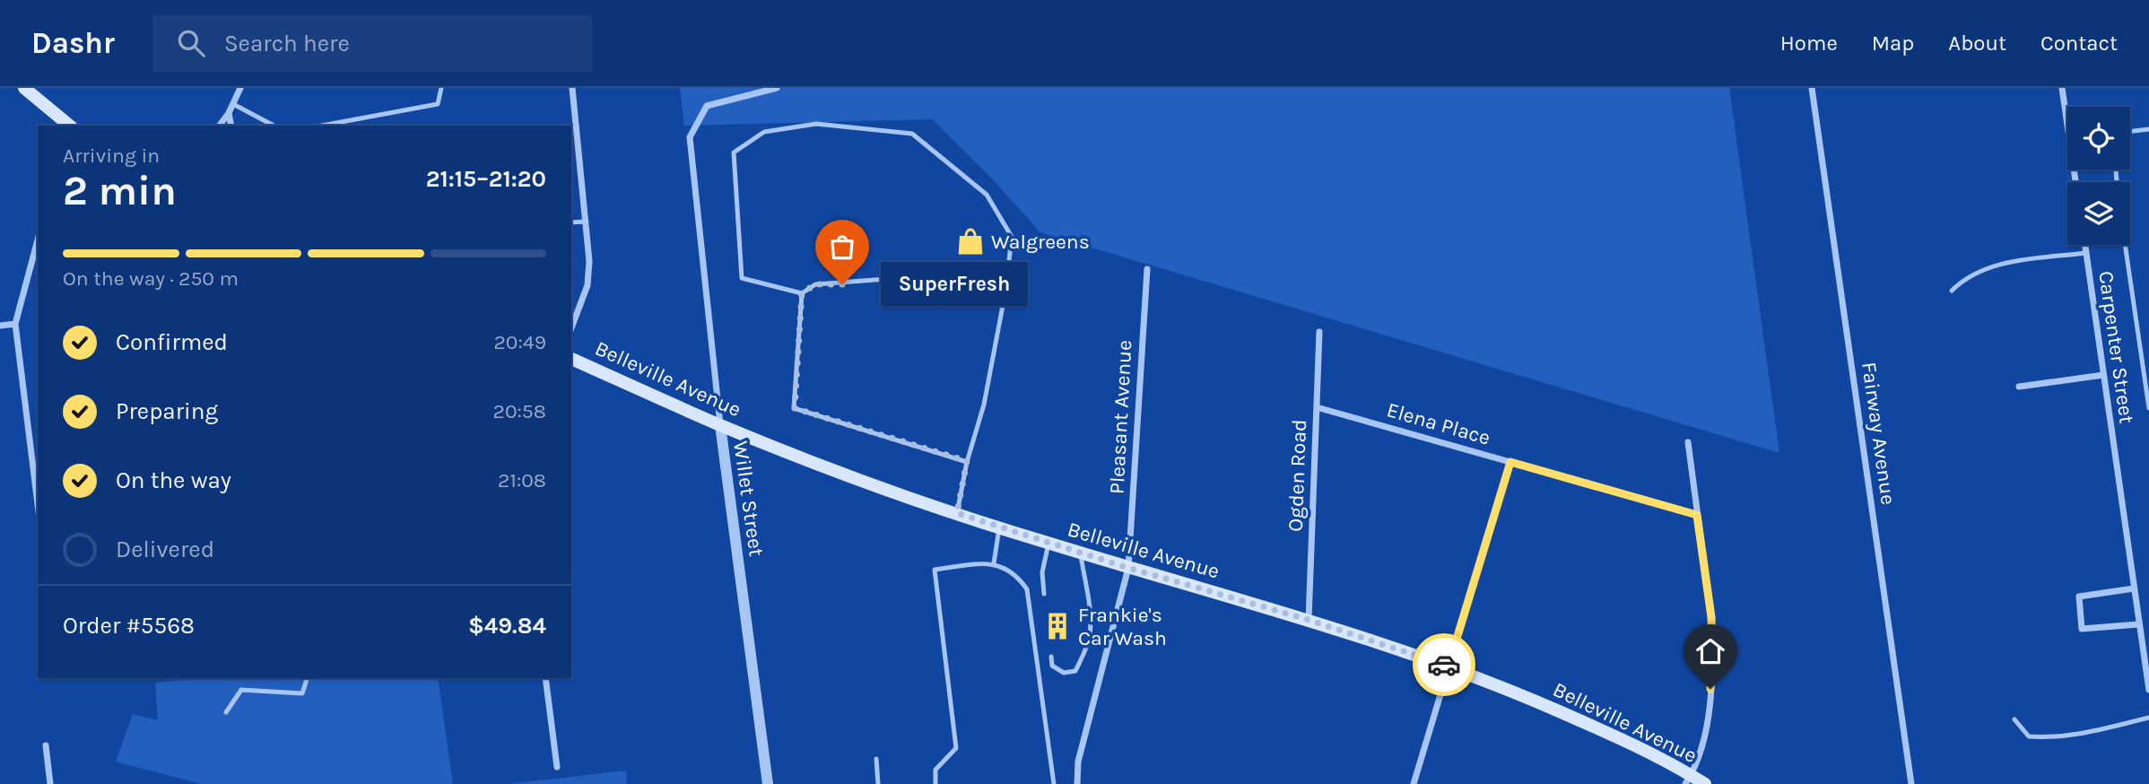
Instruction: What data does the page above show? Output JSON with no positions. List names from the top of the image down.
{
  "streets": {
    "main road": ["Belleville Avenue"],
    "street": [
      "Carpenter Street",
      "Pleasant Avenue",
      "Elena Place",
      "Fairway Avenue",
      "Ogden Road",
      "Willet Street"
    ]
  },
  "crossings": [
    ["Belleville Avenue", "Pleasant Avenue"],
    ["Belleville Avenue", "Ogden Road"],
    ["Belleville Avenue", "Willet Street"],
    ["Elena Place", "Ogden Road"]
  ],
  "places": {
    "shop": ["Walgreens"],
    "other": ["SuperFresh"],
    "building": ["Frankie's Car Wash"]
  },
  "page": {
    "header": "Dashr",
    "search": "Search here",
    "nav": [
      "Home",
      "Map",
      "About",
      "Contact"
    ],
    "heading": ["2 min", "Arriving in", "21:15–21:20"],
    "panel": ["Order #5568", "$49.84"],
    "bar": "On the way · 250 m",
    "bubble": "SuperFresh",
    "list": [
      ["Confirmed", "20:49"],
      ["Preparing", "20:58"],
      ["On the way", "21:08"],
      "Delivered"
    ]
  }
}
